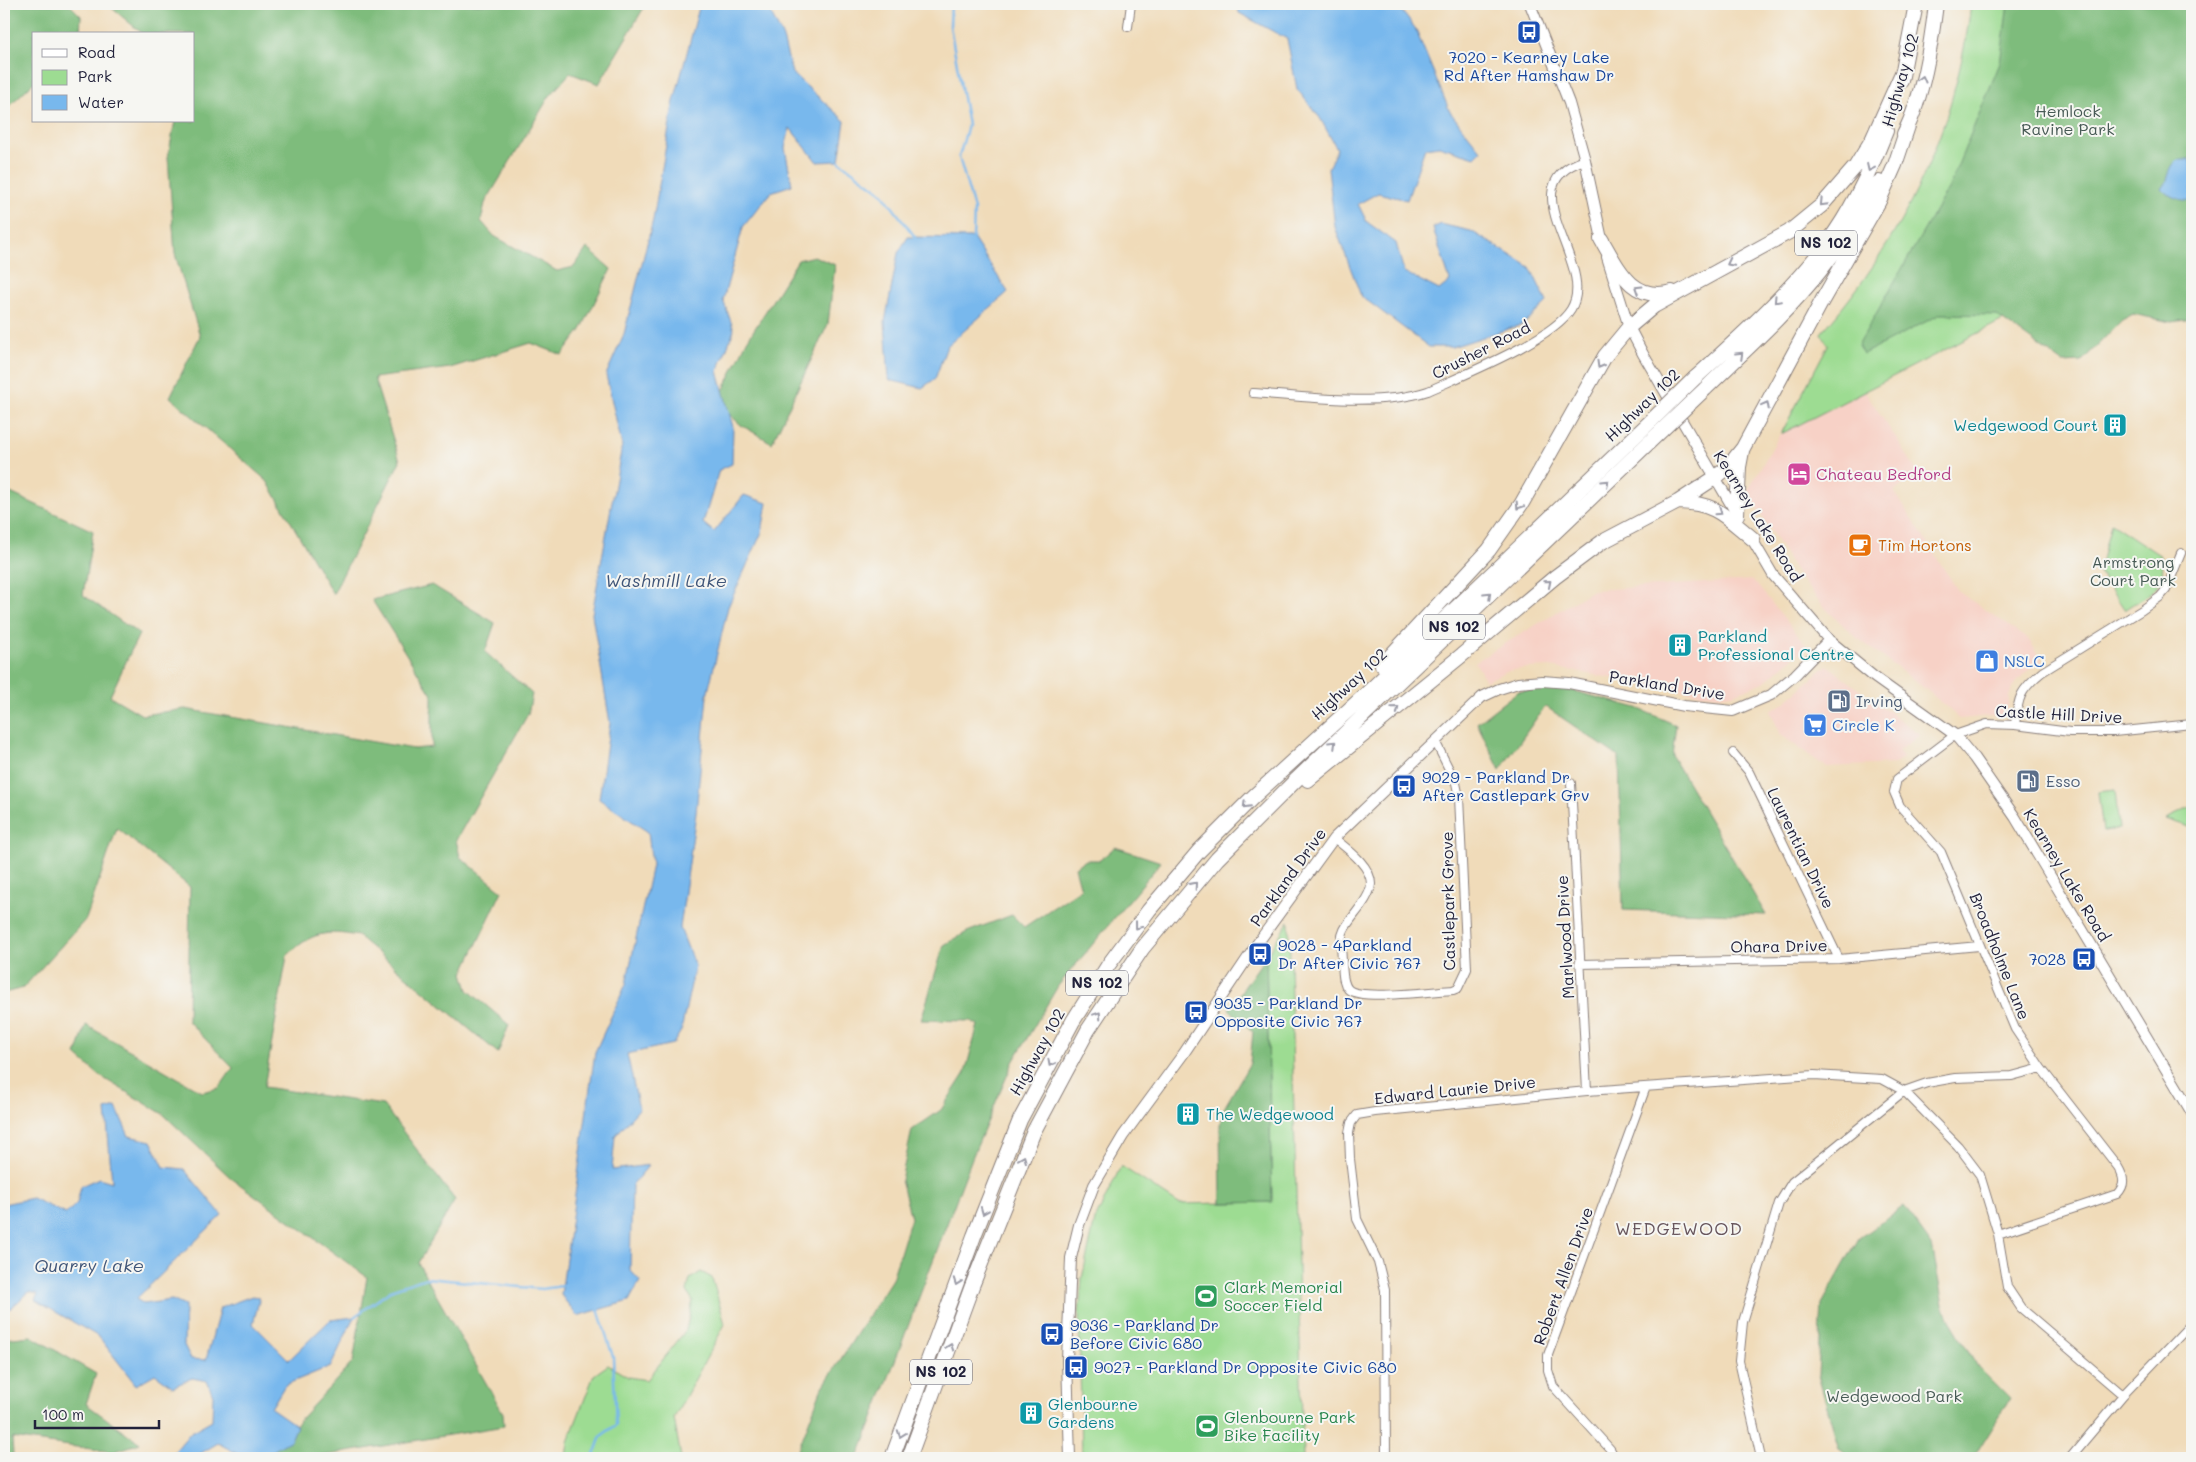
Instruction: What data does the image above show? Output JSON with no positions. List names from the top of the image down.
{
  "streets": {
    "highway": ["Highway 102", "NS 102"],
    "main road": ["Kearney Lake Road", "Parkland Drive"],
    "street": [
      "Crusher Road",
      "Castle Hill Drive",
      "Laurentian Drive",
      "Castlepark Grove",
      "Marlwood Drive",
      "Ohara Drive",
      "Broadholme Lane",
      "Edward Laurie Drive",
      "Robert Allen Drive"
    ]
  },
  "crossings": [
    ["Crusher Road", "Kearney Lake Road"],
    ["Kearney Lake Road", "Parkland Drive"],
    ["Kearney Lake Road", "Castle Hill Drive"],
    ["Kearney Lake Road", "Broadholme Lane"],
    ["Parkland Drive", "Castlepark Grove"],
    ["Castle Hill Drive", "Broadholme Lane"],
    ["Laurentian Drive", "Ohara Drive"],
    ["Marlwood Drive", "Ohara Drive"],
    ["Marlwood Drive", "Edward Laurie Drive"],
    ["Ohara Drive", "Broadholme Lane"],
    ["Broadholme Lane", "Edward Laurie Drive"],
    ["Edward Laurie Drive", "Robert Allen Drive"]
  ],
  "districts": ["WEDGEWOOD"],
  "water": ["Washmill Lake", "Quarry Lake"],
  "parks": ["Hemlock Ravine Park", "Armstrong Court Park", "Wedgewood Park"],
  "places": {
    "bus stop": [
      "7020 - Kearney Lake Rd After Hamshaw Dr",
      "9029 - Parkland Dr After Castlepark Grv",
      "9028 - 4Parkland Dr After Civic 767",
      "7028",
      "9035 - Parkland Dr Opposite Civic 767",
      "9036 - Parkland Dr Before Civic 680",
      "9027 - Parkland Dr Opposite Civic 680"
    ],
    "building": [
      "Wedgewood Court",
      "Parkland Professional Centre",
      "The Wedgewood",
      "Glenbourne Gardens"
    ],
    "hotel": ["Chateau Bedford"],
    "cafe": ["Tim Hortons"],
    "shop": ["NSLC"],
    "fuel station": ["Irving", "Esso"],
    "supermarket": ["Circle K"],
    "sports": ["Clark Memorial Soccer Field", "Glenbourne Park Bike Facility"]
  },
  "legend": ["Road", "Park", "Water"],
  "scale_bar": "100 m"
}
